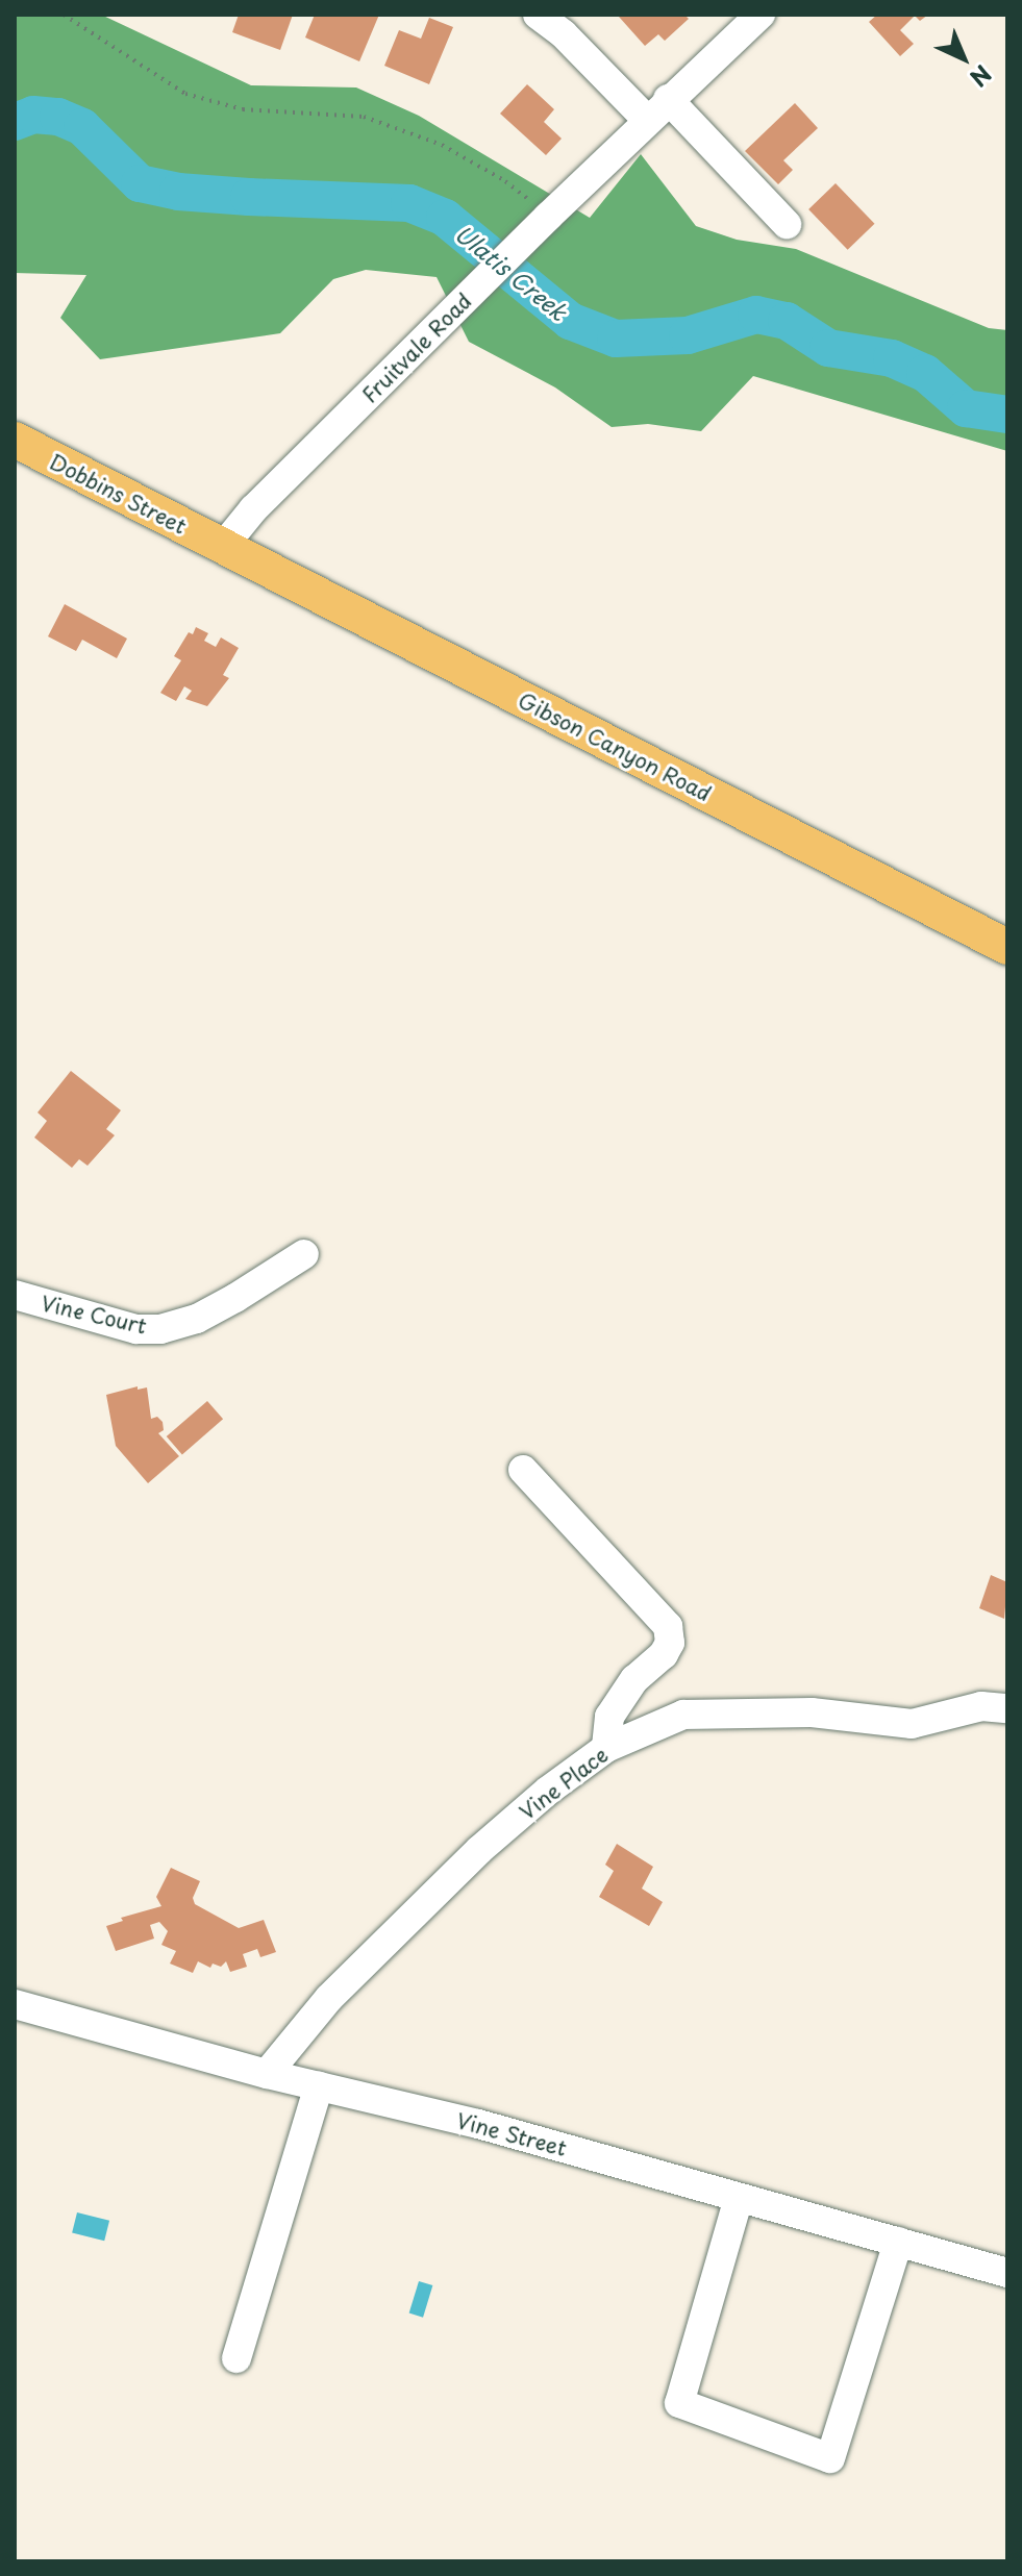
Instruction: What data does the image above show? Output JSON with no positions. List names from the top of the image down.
{
  "streets": {
    "main road": ["Dobbins Street", "Gibson Canyon Road"],
    "street": [
      "Fruitvale Road",
      "Vine Court",
      "Vine Place",
      "Vine Street"
    ]
  },
  "crossings": [
    ["Fruitvale Road", "Dobbins Street"],
    ["Fruitvale Road", "Gibson Canyon Road"],
    ["Dobbins Street", "Gibson Canyon Road"],
    ["Vine Place", "Vine Street"]
  ],
  "water": ["Ulatis Creek"],
  "north": "bottom right"
}
